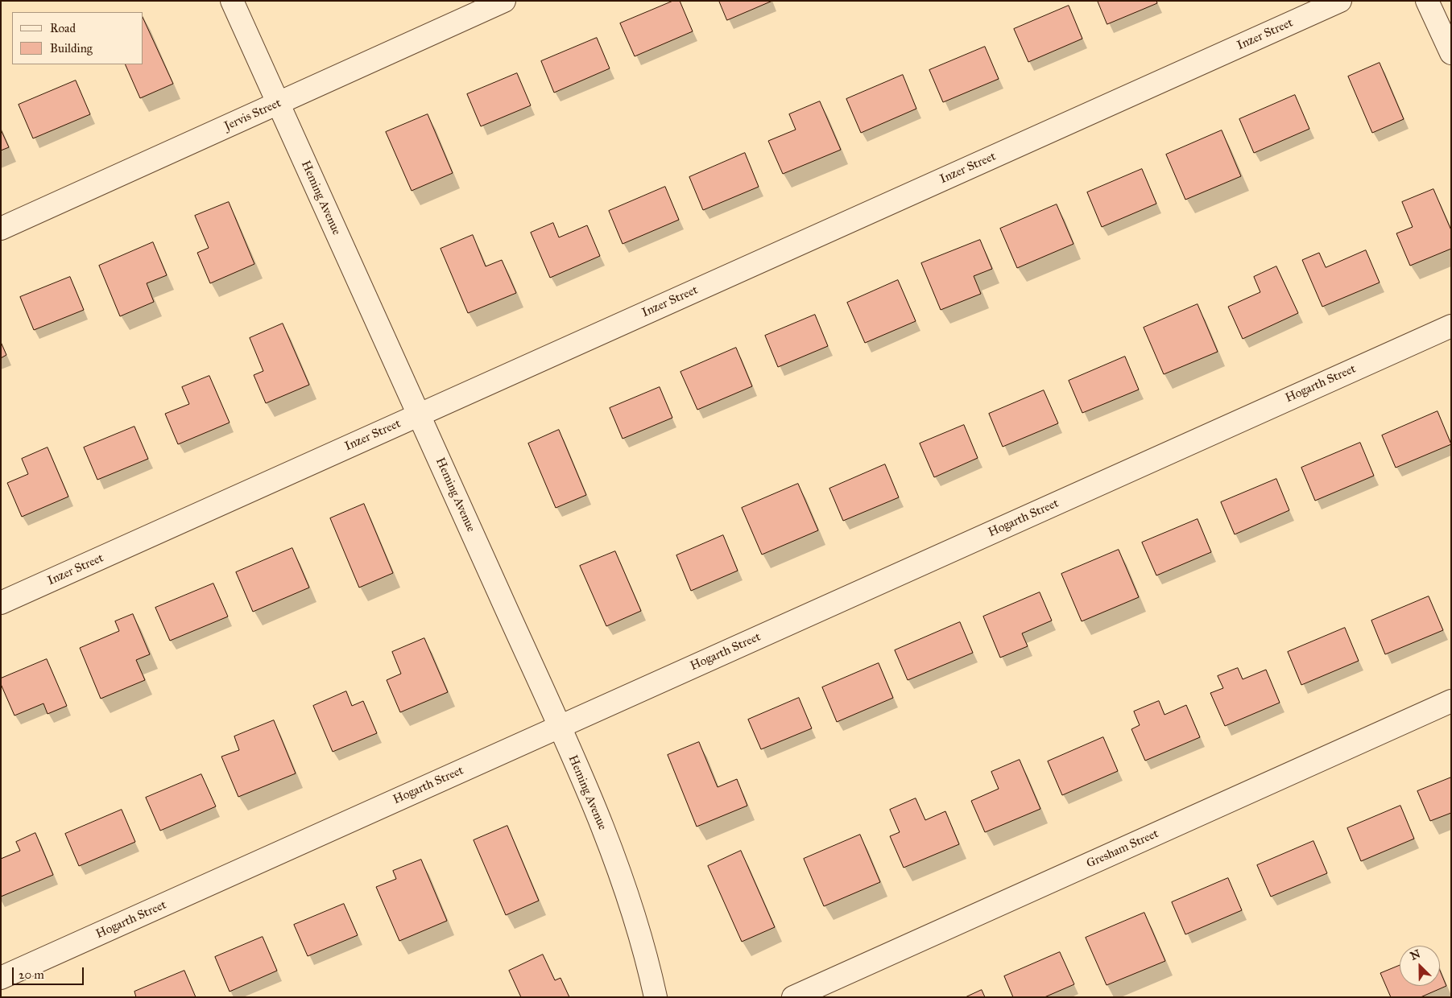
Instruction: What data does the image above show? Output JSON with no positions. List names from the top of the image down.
{
  "streets": {
    "street": [
      "Inzer Street",
      "Jervis Street",
      "Heming Avenue",
      "Hogarth Street",
      "Gresham Street"
    ]
  },
  "crossings": [
    ["Inzer Street", "Heming Avenue"],
    ["Jervis Street", "Heming Avenue"],
    ["Heming Avenue", "Hogarth Street"]
  ],
  "legend": ["Road", "Building"],
  "scale_bar": "20 m",
  "north": "top left"
}
